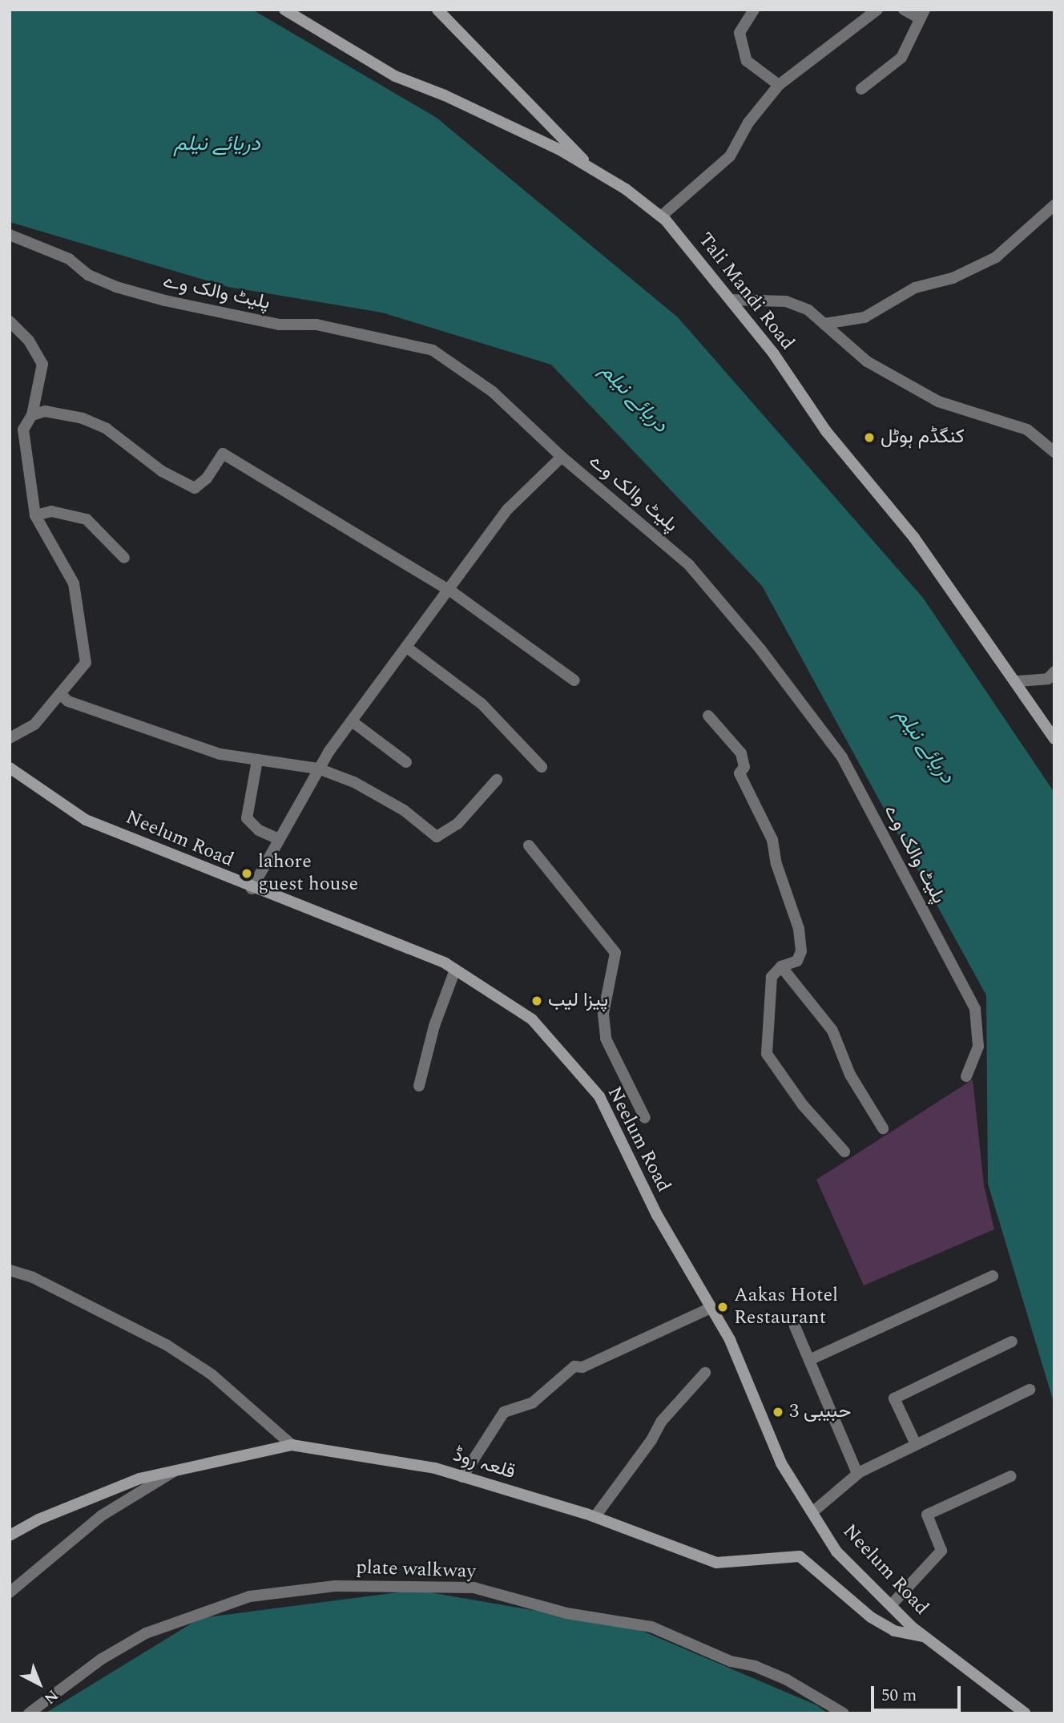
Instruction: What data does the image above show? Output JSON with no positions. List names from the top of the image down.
{
  "streets": {
    "street": [
      "Tali Mandi Road",
      "پلیٹ والک وے",
      "Neelum Road",
      "قلعہ روڈ",
      "plate walkway"
    ]
  },
  "crossings": [
    ["Neelum Road", "قلعہ روڈ"]
  ],
  "water": ["دریائے نیلم"],
  "places": [
    "کنگڈم ہوٹل",
    "lahore guest house",
    "پیزا لیب",
    "Aakas Hotel Restaurant",
    "حبیبی 3"
  ],
  "scale_bar": "50 m",
  "north": "bottom right"
}
